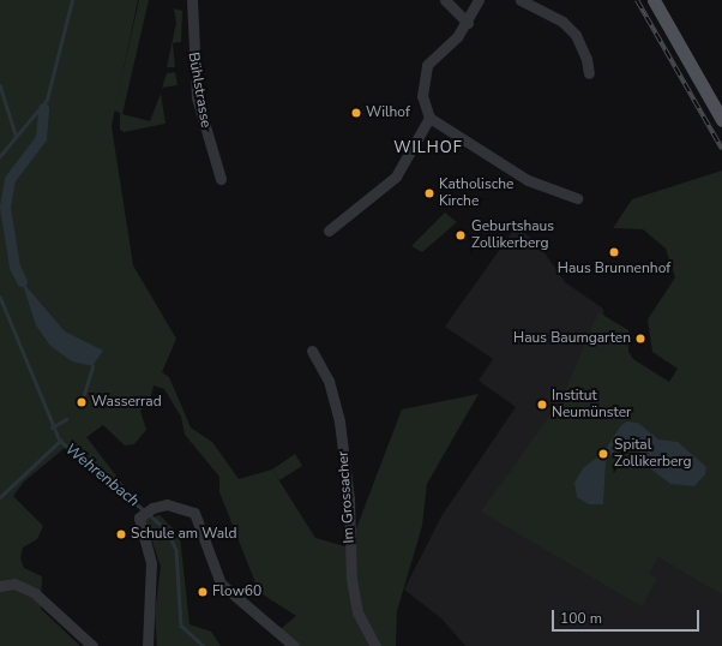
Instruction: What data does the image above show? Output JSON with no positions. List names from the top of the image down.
{
  "streets": {
    "street": ["Bühlstrasse", "Im Grossacher"]
  },
  "districts": ["WILHOF"],
  "water": ["Wehrenbach"],
  "places": [
    "Wilhof",
    "Katholische Kirche",
    "Geburtshaus Zollikerberg",
    "Haus Brunnenhof",
    "Haus Baumgarten",
    "Wasserrad",
    "Institut Neumünster",
    "Spital Zollikerberg",
    "Schule am Wald",
    "Flow60"
  ],
  "scale_bar": "100 m"
}
